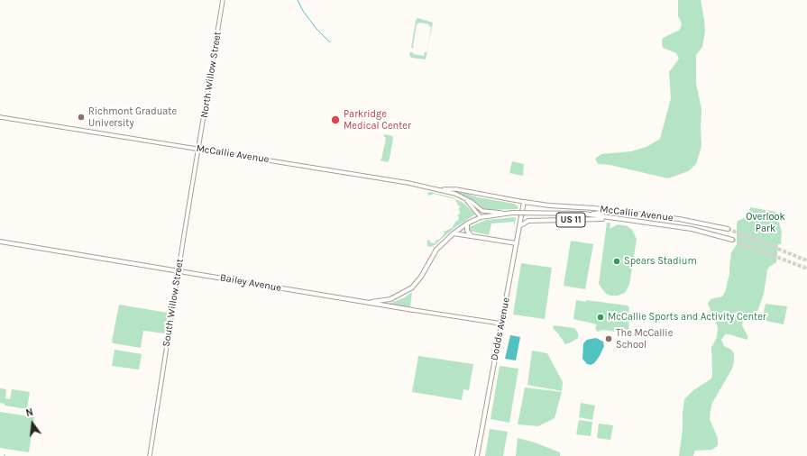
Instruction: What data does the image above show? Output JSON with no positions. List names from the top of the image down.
{
  "streets": {
    "main road": [
      "North Willow Street",
      "McCallie Avenue",
      "US 11",
      "Bailey Avenue",
      "South Willow Street",
      "Dodds Avenue"
    ]
  },
  "crossings": [
    ["North Willow Street", "McCallie Avenue"],
    ["North Willow Street", "South Willow Street"],
    ["McCallie Avenue", "US 11"],
    ["McCallie Avenue", "South Willow Street"],
    ["McCallie Avenue", "Dodds Avenue"],
    ["US 11", "Dodds Avenue"],
    ["Bailey Avenue", "South Willow Street"],
    ["Bailey Avenue", "Dodds Avenue"]
  ],
  "parks": ["Overlook Park"],
  "places": [
    "Richmont Graduate University",
    "Parkridge Medical Center",
    "Spears Stadium",
    "McCallie Sports and Activity Center",
    "The McCallie School"
  ],
  "north": "top"
}
